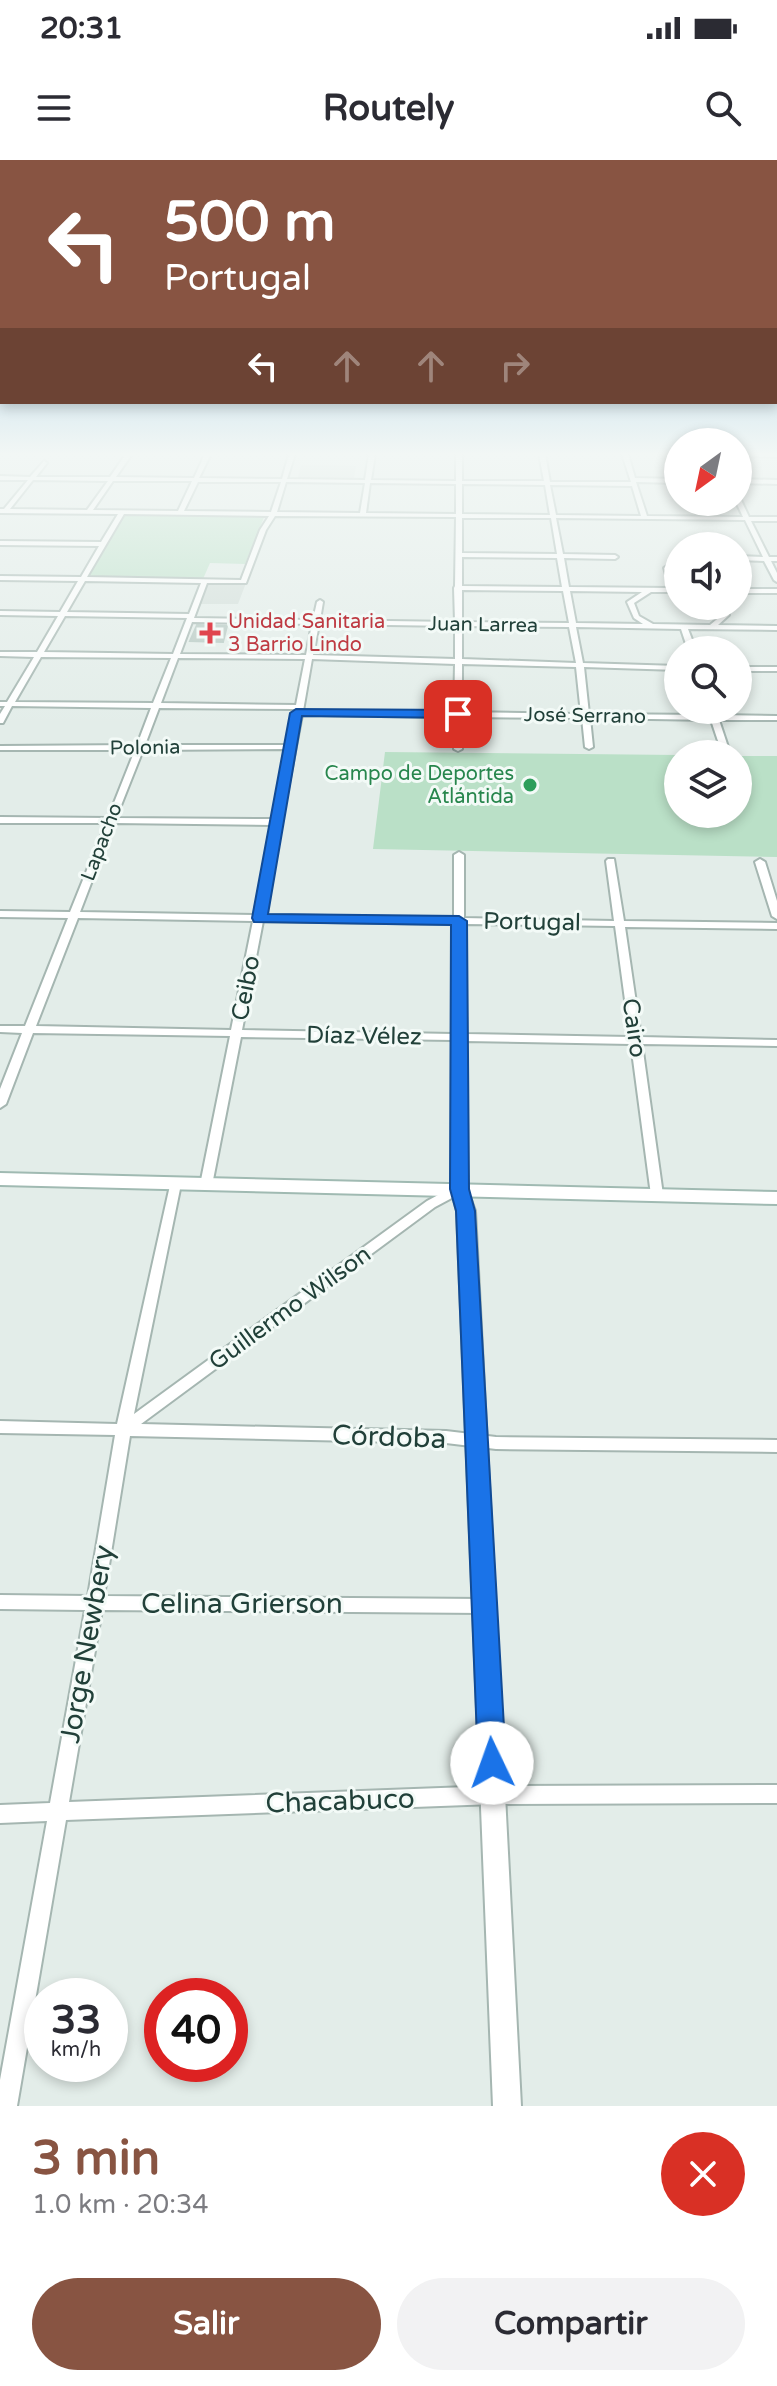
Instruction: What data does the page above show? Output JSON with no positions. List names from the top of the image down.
{
  "streets": {
    "street": [
      "Juan Larrea",
      "José Serrano",
      "Polonia",
      "Lapacho",
      "Portugal",
      "Ceibo",
      "Cairo",
      "Díaz Vélez",
      "Guillermo Wilson",
      "Córdoba",
      "Celina Grierson",
      "Jorge Newbery",
      "Chacabuco"
    ]
  },
  "crossings": [
    ["Juan Larrea", "Lapacho"],
    ["Juan Larrea", "Ceibo"],
    ["José Serrano", "Lapacho"],
    ["José Serrano", "Ceibo"],
    ["Polonia", "Lapacho"],
    ["Polonia", "Ceibo"],
    ["Lapacho", "Portugal"],
    ["Lapacho", "Díaz Vélez"],
    ["Portugal", "Ceibo"],
    ["Portugal", "Cairo"],
    ["Ceibo", "Díaz Vélez"],
    ["Cairo", "Díaz Vélez"],
    ["Guillermo Wilson", "Córdoba"],
    ["Guillermo Wilson", "Jorge Newbery"],
    ["Córdoba", "Jorge Newbery"],
    ["Celina Grierson", "Jorge Newbery"],
    ["Jorge Newbery", "Chacabuco"]
  ],
  "places": {
    "health": ["Unidad Sanitaria 3 Barrio Lindo"],
    "other": ["Campo de Deportes Atlántida"]
  },
  "north": "bottom left",
  "page": {
    "status": "20:31",
    "header": "Routely",
    "turn": ["500 m", "Portugal"],
    "speed": "33 km/h",
    "limit": "40",
    "heading": ["3 min", "1.0 km · 20:34"],
    "buttons": ["Salir", "Compartir"]
  }
}
